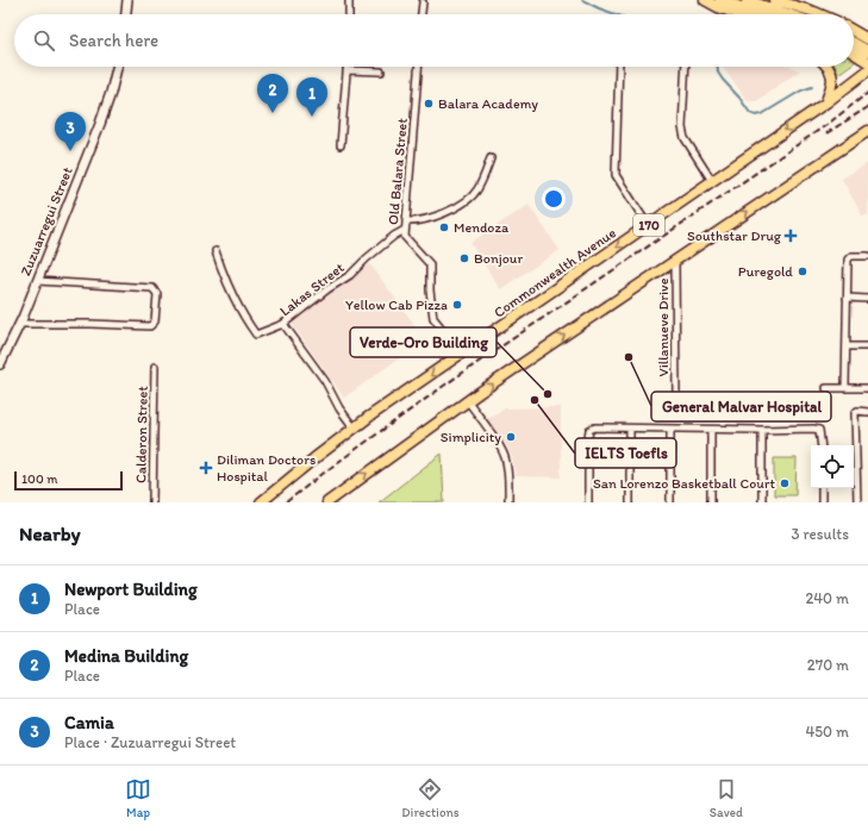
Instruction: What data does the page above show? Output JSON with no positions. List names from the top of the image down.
{
  "streets": {
    "main road": ["170", "Commonwealth Avenue"],
    "street": [
      "Old Balara Street",
      "Zuzuarregui Street",
      "Lakas Street",
      "Villanueve Drive",
      "Calderon Street"
    ]
  },
  "crossings": [
    ["Old Balara Street", "Commonwealth Avenue"],
    ["Old Balara Street", "Lakas Street"],
    ["Commonwealth Avenue", "Lakas Street"]
  ],
  "places": {
    "other": [
      "Balara Academy",
      "Mendoza",
      "Bonjour",
      "Puregold",
      "Yellow Cab Pizza",
      "General Malvar Hospital",
      "Verde-Oro Building",
      "IELTS Toefls",
      "Simplicity",
      "San Lorenzo Basketball Court"
    ],
    "health": ["Southstar Drug", "Diliman Doctors Hospital"]
  },
  "scale_bar": "100 m",
  "page": {
    "search": "Search here",
    "pins": ["2", "1", "3"],
    "scale": "100 m",
    "heading": ["Nearby", "3 results"],
    "list": [
      {
        "mark": "1",
        "name": "Newport Building",
        "note": "Place",
        "value": "240 m"
      },
      {
        "mark": "2",
        "name": "Medina Building",
        "note": "Place",
        "value": "270 m"
      },
      {
        "mark": "3",
        "name": "Camia",
        "note": "Place · Zuzuarregui Street",
        "value": "450 m"
      }
    ],
    "nav": ["Map", "Directions", "Saved"]
  }
}
